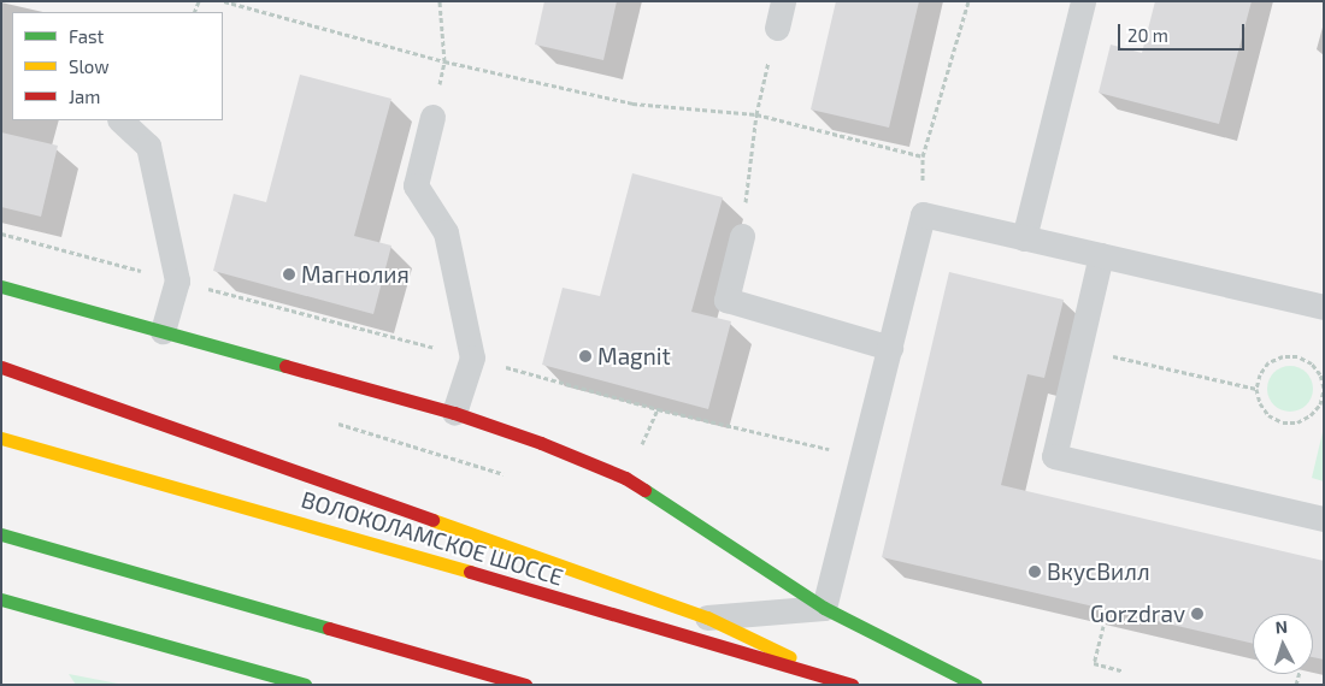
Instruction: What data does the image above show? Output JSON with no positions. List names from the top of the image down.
{
  "streets": {
    "main road": ["ВОЛОКОЛАМСКОЕ ШОССЕ"]
  },
  "places": [
    "Магнолия",
    "Magnit",
    "ВкусВилл",
    "Gorzdrav"
  ],
  "legend": ["Fast", "Slow", "Jam"],
  "scale_bar": "20 m",
  "north": "top"
}
